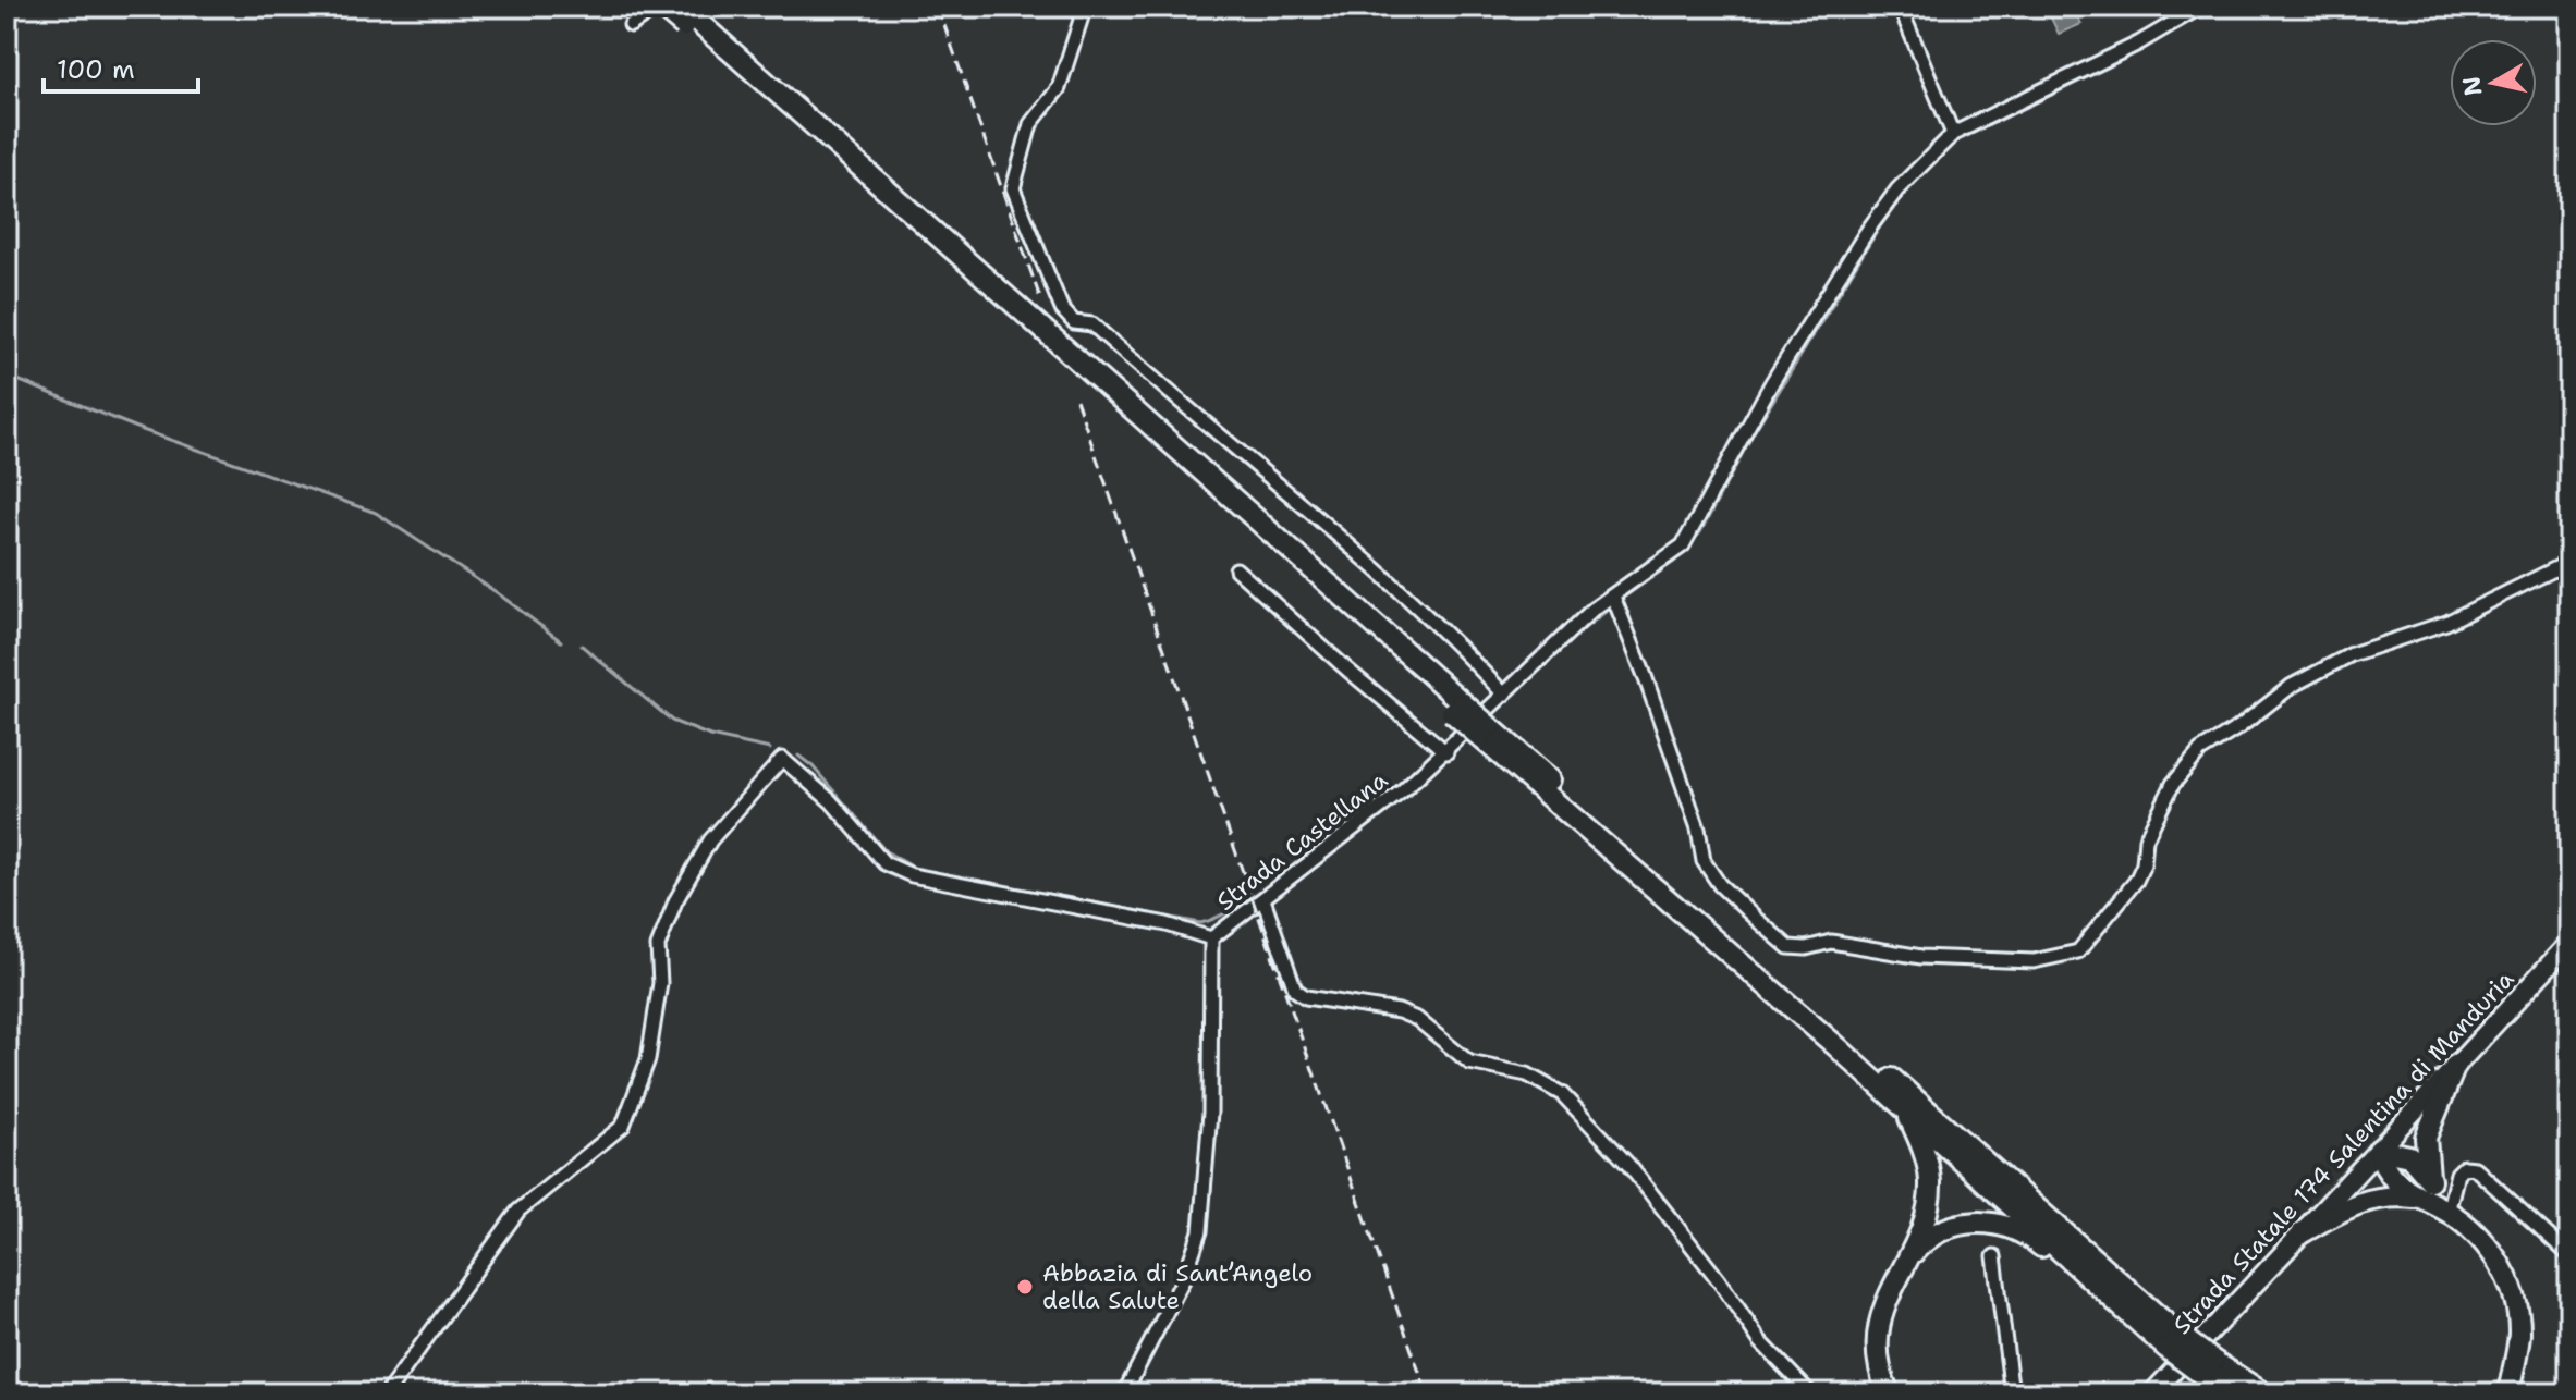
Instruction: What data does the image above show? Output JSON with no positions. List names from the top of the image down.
{
  "streets": {
    "main road": ["Strada Statale 174 Salentina di Manduria"],
    "street": ["Strada Castellana"]
  },
  "places": ["Abbazia di Sant’Angelo della Salute"],
  "scale_bar": "100 m",
  "north": "left"
}
